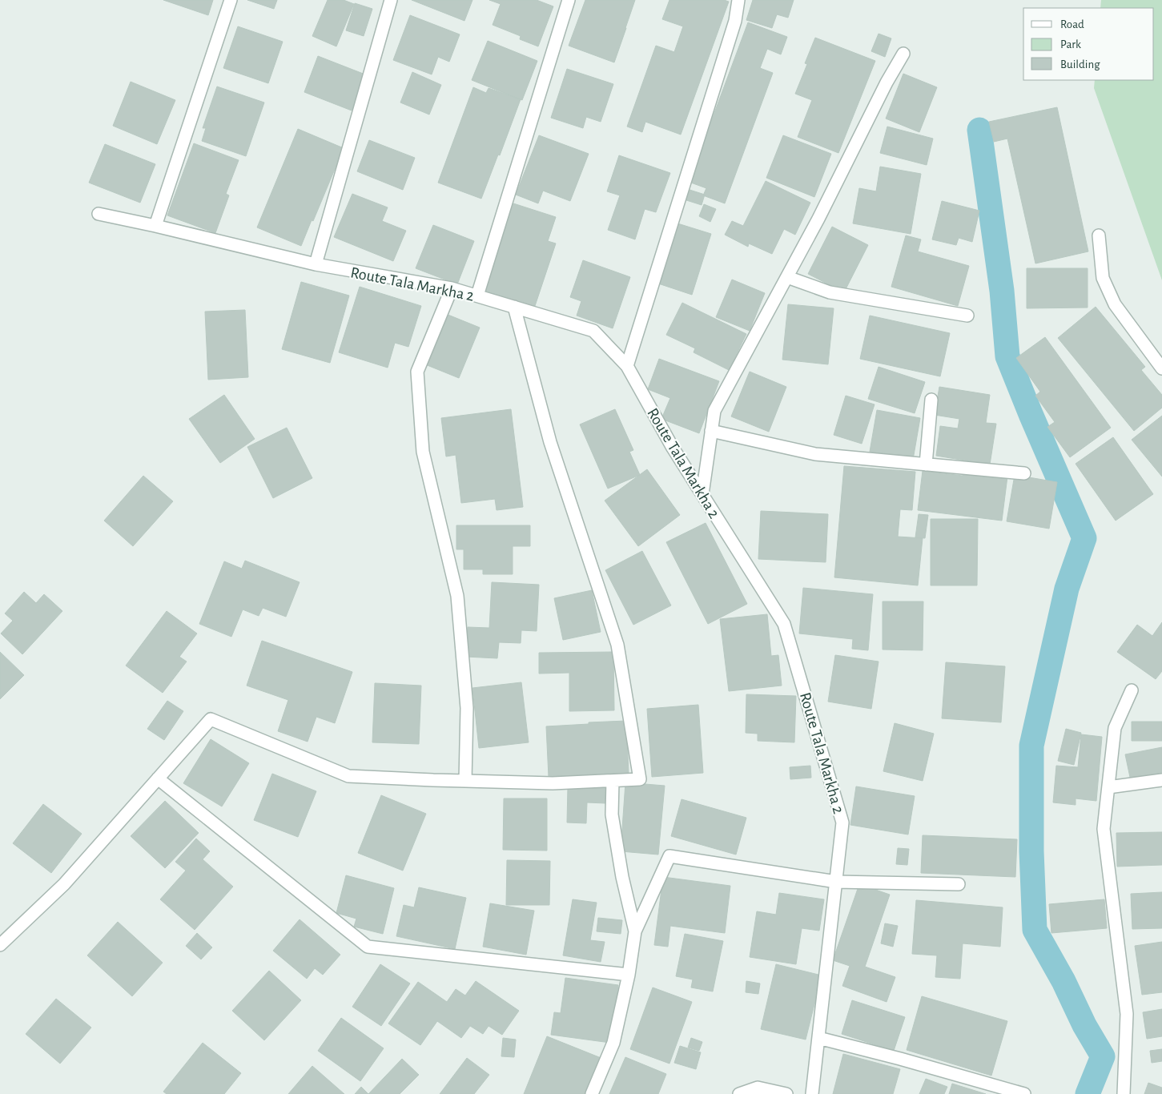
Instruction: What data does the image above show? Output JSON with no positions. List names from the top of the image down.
{
  "streets": {
    "street": ["Route Tala Markha 2"]
  },
  "legend": ["Road", "Park", "Building"]
}
